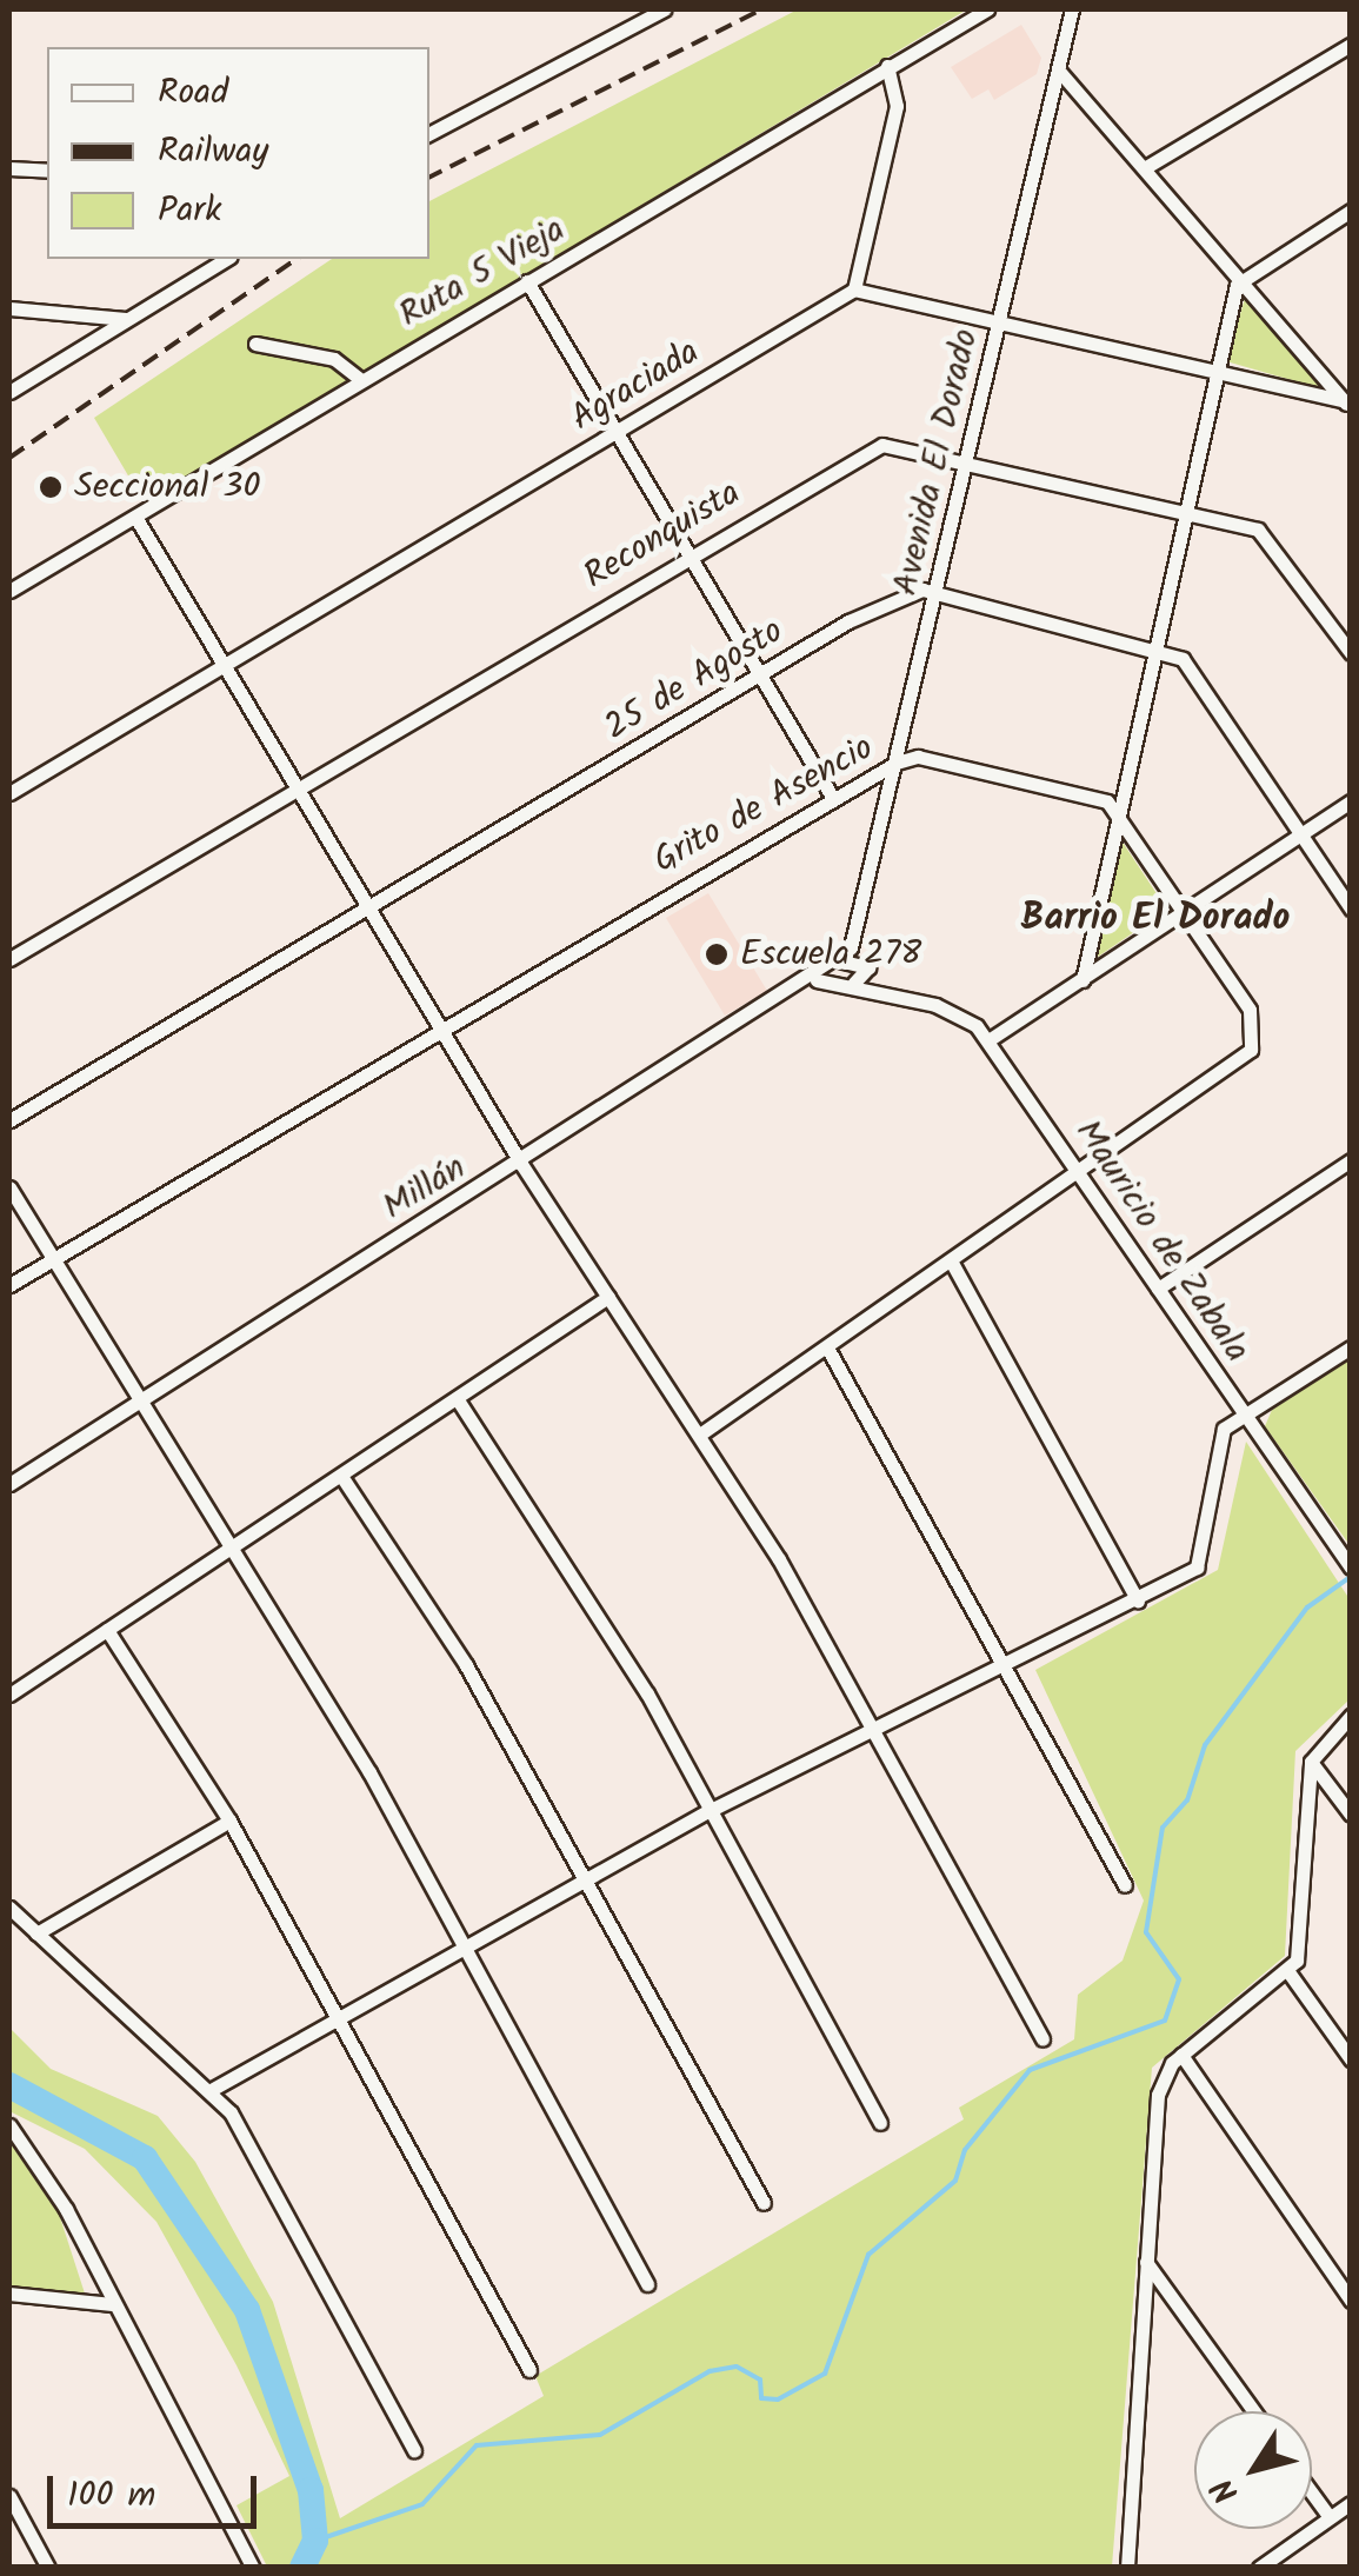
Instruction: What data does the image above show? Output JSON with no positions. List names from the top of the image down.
{
  "streets": {
    "street": [
      "Ruta 5 Vieja",
      "Agraciada",
      "Avenida El Dorado",
      "Reconquista",
      "25 de Agosto",
      "Grito de Asencio",
      "Millán",
      "Mauricio de Zabala"
    ]
  },
  "crossings": [
    ["Avenida El Dorado", "Reconquista"],
    ["Avenida El Dorado", "25 de Agosto"],
    ["Avenida El Dorado", "Grito de Asencio"],
    ["Avenida El Dorado", "Millán"],
    ["Millán", "Mauricio de Zabala"]
  ],
  "districts": ["Barrio El Dorado"],
  "places": ["Seccional 30", "Escuela 278"],
  "legend": ["Road", "Railway", "Park"],
  "scale_bar": "100 m",
  "north": "bottom left"
}
